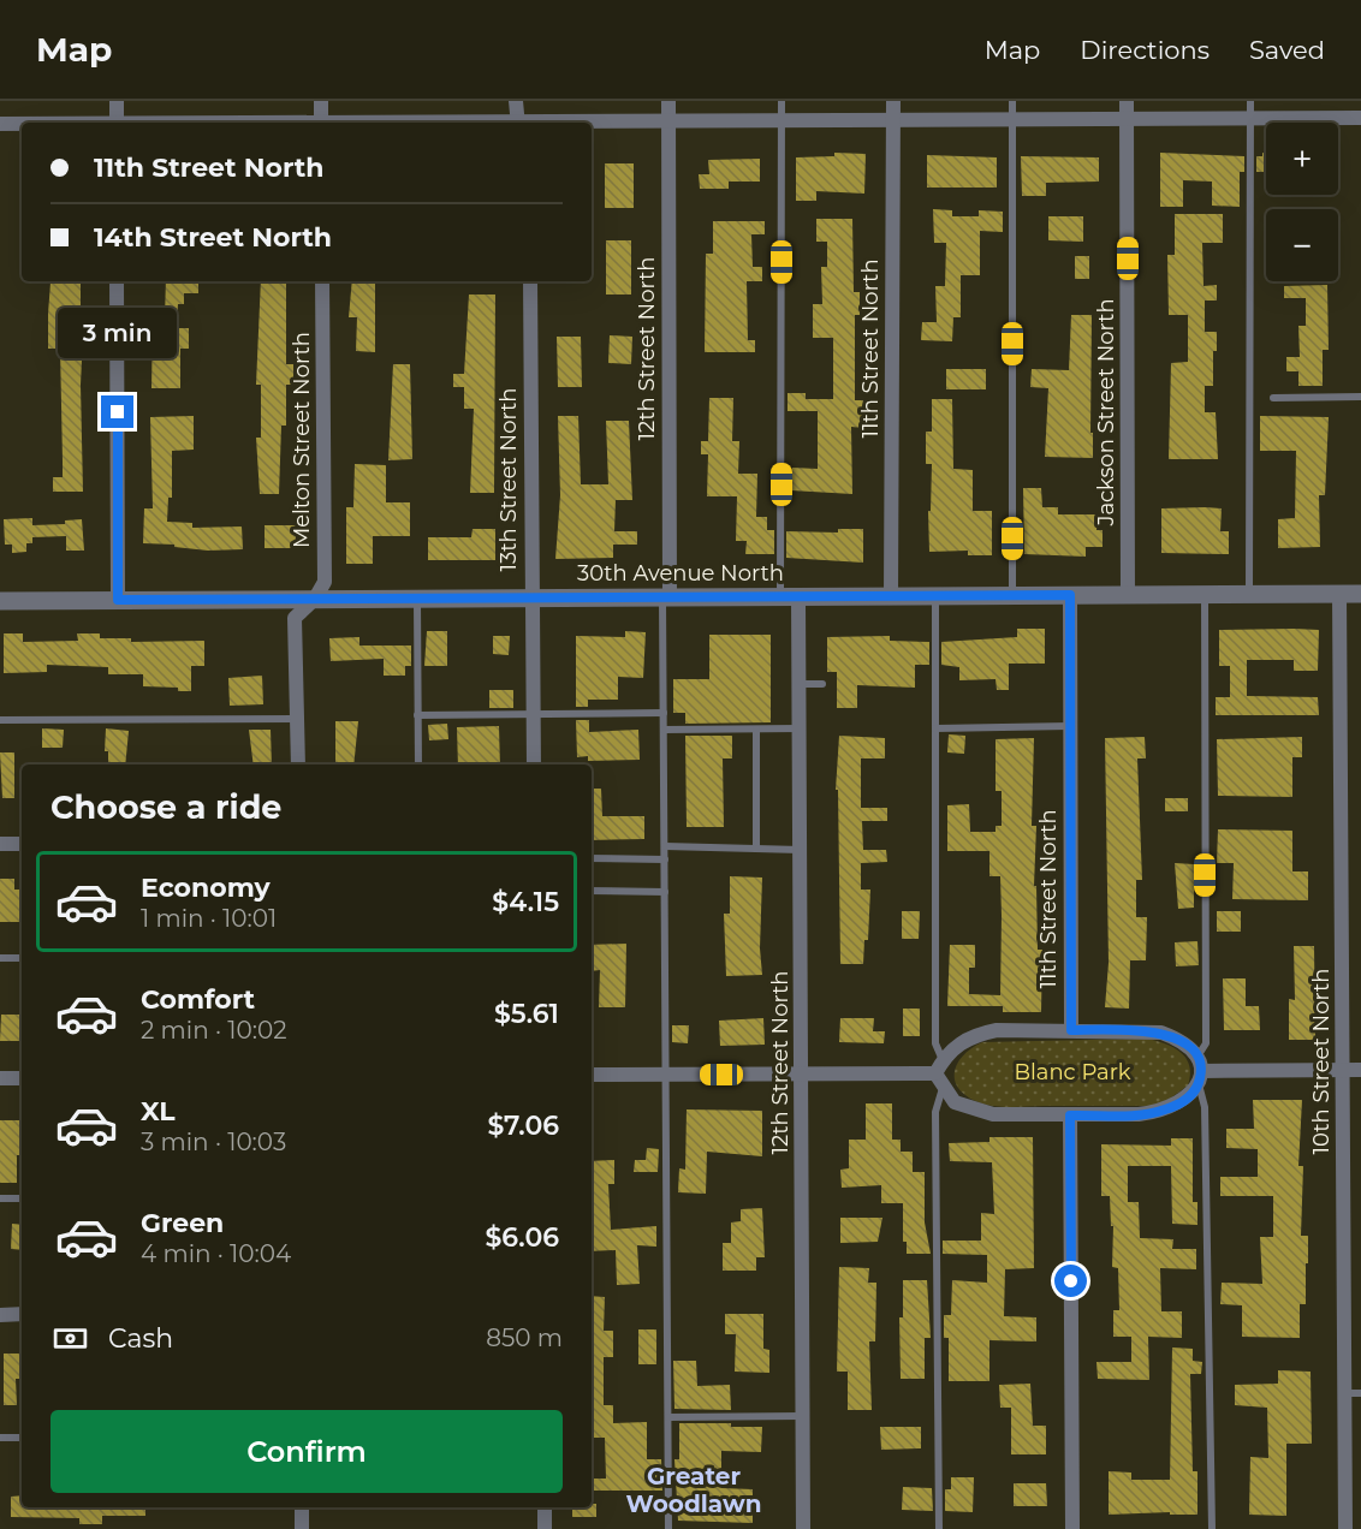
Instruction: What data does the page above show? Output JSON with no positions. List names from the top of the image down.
{
  "streets": {
    "street": [
      "12th Street North",
      "11th Street North",
      "Jackson Street North",
      "Melton Street North",
      "13th Street North",
      "30th Avenue North",
      "10th Street North"
    ]
  },
  "crossings": [
    ["12th Street North", "30th Avenue North"],
    ["11th Street North", "30th Avenue North"],
    ["Jackson Street North", "30th Avenue North"],
    ["Melton Street North", "30th Avenue North"],
    ["13th Street North", "30th Avenue North"],
    ["30th Avenue North", "10th Street North"]
  ],
  "districts": ["Greater Woodlawn"],
  "parks": ["Blanc Park"],
  "page": {
    "header": "Map",
    "nav": ["Map", "Directions", "Saved"],
    "map_buttons": ["+", "−"],
    "banner": ["11th Street North", "14th Street North"],
    "bubble": "3 min",
    "heading": "Choose a ride",
    "list": [
      {
        "name": "Economy",
        "note": "1 min · 10:01",
        "value": "$4.15"
      },
      {
        "name": "Comfort",
        "note": "2 min · 10:02",
        "value": "$5.61"
      },
      {
        "name": "XL",
        "note": "3 min · 10:03",
        "value": "$7.06"
      },
      {
        "name": "Green",
        "note": "4 min · 10:04",
        "value": "$6.06"
      }
    ],
    "pay": ["Cash", "850 m"],
    "buttons": "Confirm"
  }
}
